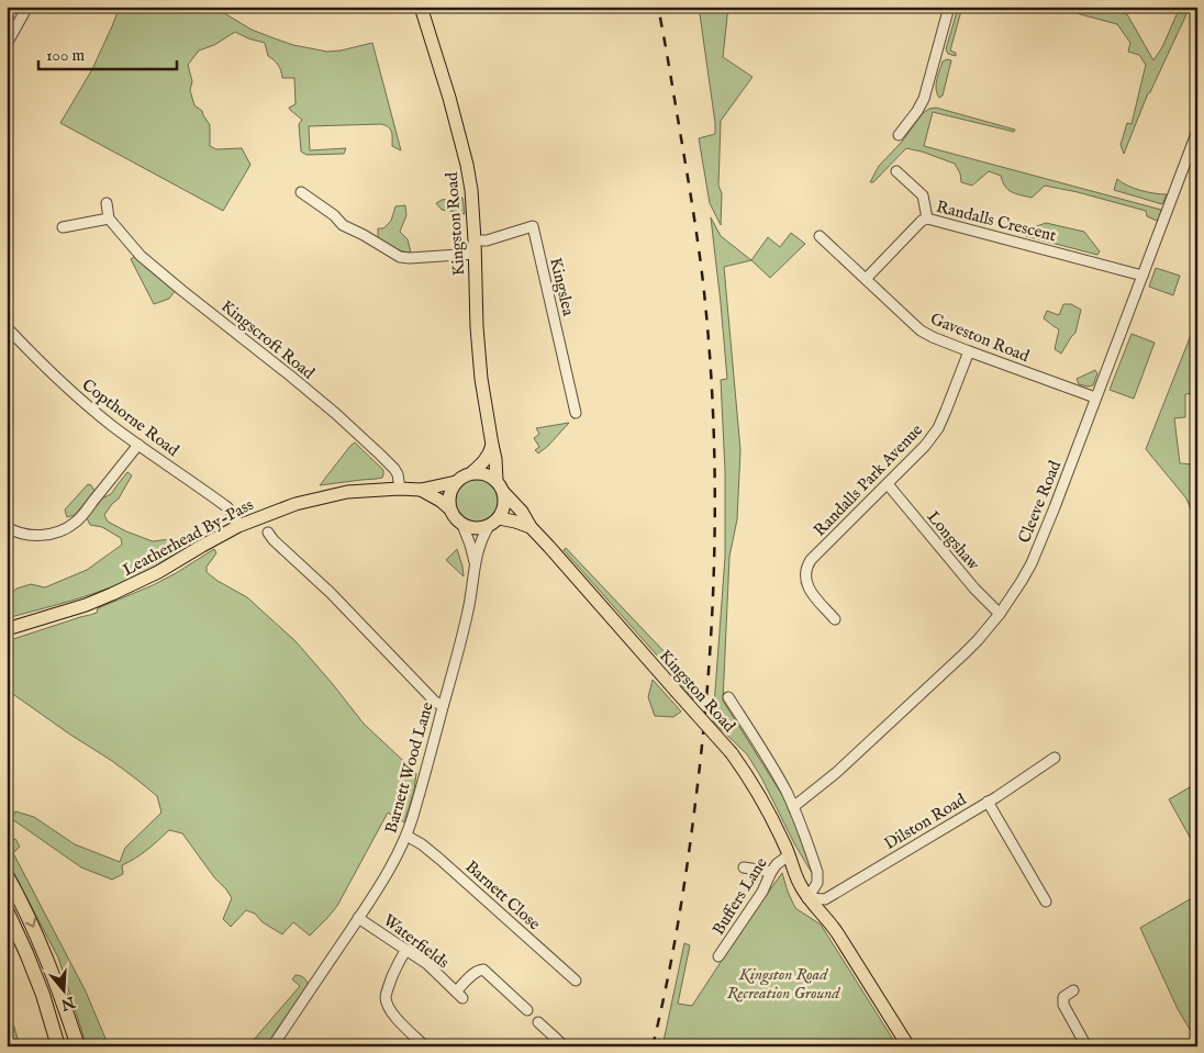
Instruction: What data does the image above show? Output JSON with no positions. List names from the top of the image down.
{
  "streets": {
    "main road": ["Kingston Road", "Leatherhead By-Pass"],
    "street": [
      "Randalls Crescent",
      "Kingslea",
      "Gaveston Road",
      "Kingscroft Road",
      "Copthorne Road",
      "Randalls Park Avenue",
      "Cleeve Road",
      "Longshaw",
      "Barnett Wood Lane",
      "Dilston Road",
      "Barnett Close",
      "Buffers Lane",
      "Waterfields"
    ]
  },
  "crossings": [
    ["Randalls Crescent", "Gaveston Road"],
    ["Randalls Crescent", "Cleeve Road"],
    ["Kingston Road", "Kingslea"],
    ["Kingston Road", "Cleeve Road"],
    ["Kingston Road", "Barnett Wood Lane"],
    ["Kingston Road", "Dilston Road"],
    ["Kingston Road", "Buffers Lane"],
    ["Gaveston Road", "Randalls Park Avenue"],
    ["Gaveston Road", "Cleeve Road"],
    ["Kingscroft Road", "Leatherhead By-Pass"],
    ["Copthorne Road", "Leatherhead By-Pass"],
    ["Randalls Park Avenue", "Longshaw"],
    ["Cleeve Road", "Longshaw"],
    ["Barnett Wood Lane", "Barnett Close"],
    ["Barnett Wood Lane", "Waterfields"]
  ],
  "parks": ["Kingston Road Recreation Ground"],
  "scale_bar": "100 m",
  "north": "bottom"
}
